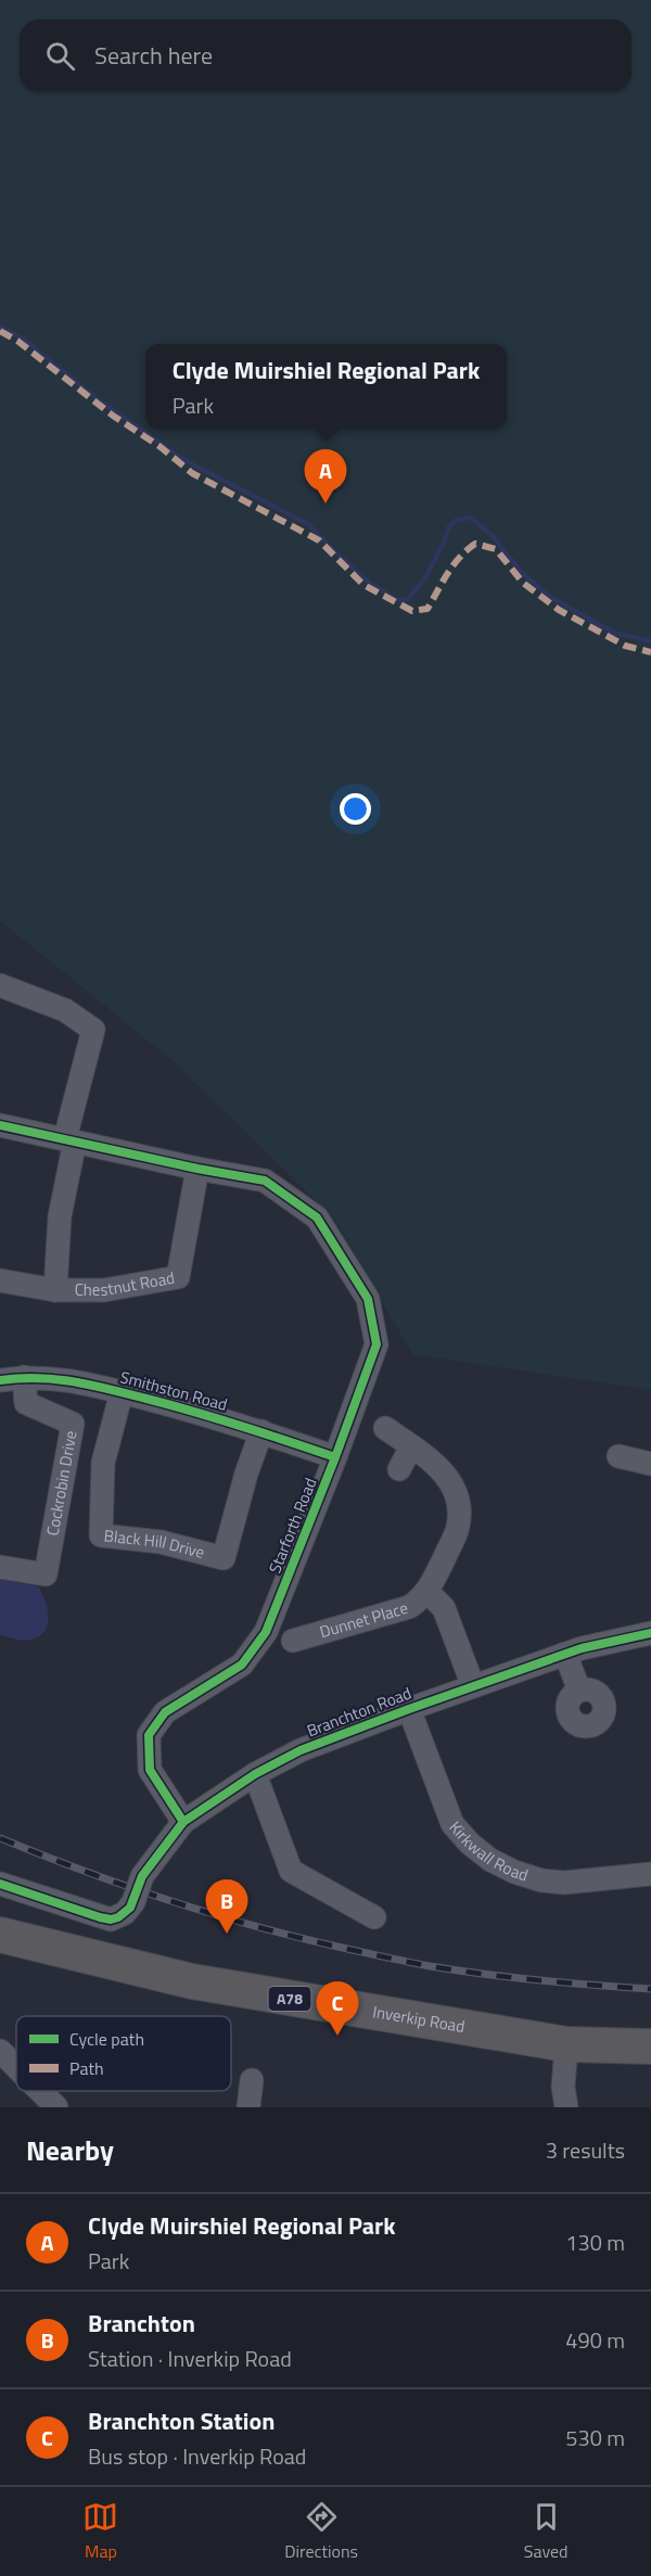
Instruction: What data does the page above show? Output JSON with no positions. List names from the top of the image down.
{
  "streets": {
    "highway": ["A78", "Inverkip Road"],
    "street": [
      "Chestnut Road",
      "Smithston Road",
      "Cockrobin Drive",
      "Starforth Road",
      "Black Hill Drive",
      "Dunnet Place",
      "Branchton Road",
      "Kirkwall Road"
    ]
  },
  "crossings": [
    ["Chestnut Road", "Starforth Road"],
    ["Smithston Road", "Cockrobin Drive"],
    ["Smithston Road", "Starforth Road"],
    ["Smithston Road", "Black Hill Drive"],
    ["Starforth Road", "Branchton Road"],
    ["Branchton Road", "Kirkwall Road"]
  ],
  "legend": ["Cycle path", "Path"],
  "page": {
    "search": "Search here",
    "popup": ["Clyde Muirshiel Regional Park", "Park"],
    "pins": ["A", "B", "C"],
    "heading": ["Nearby", "3 results"],
    "list": [
      {
        "mark": "A",
        "name": "Clyde Muirshiel Regional Park",
        "note": "Park",
        "value": "130 m"
      },
      {
        "mark": "B",
        "name": "Branchton",
        "note": "Station · Inverkip Road",
        "value": "490 m"
      },
      {
        "mark": "C",
        "name": "Branchton Station",
        "note": "Bus stop · Inverkip Road",
        "value": "530 m"
      }
    ],
    "nav": ["Map", "Directions", "Saved"]
  }
}
